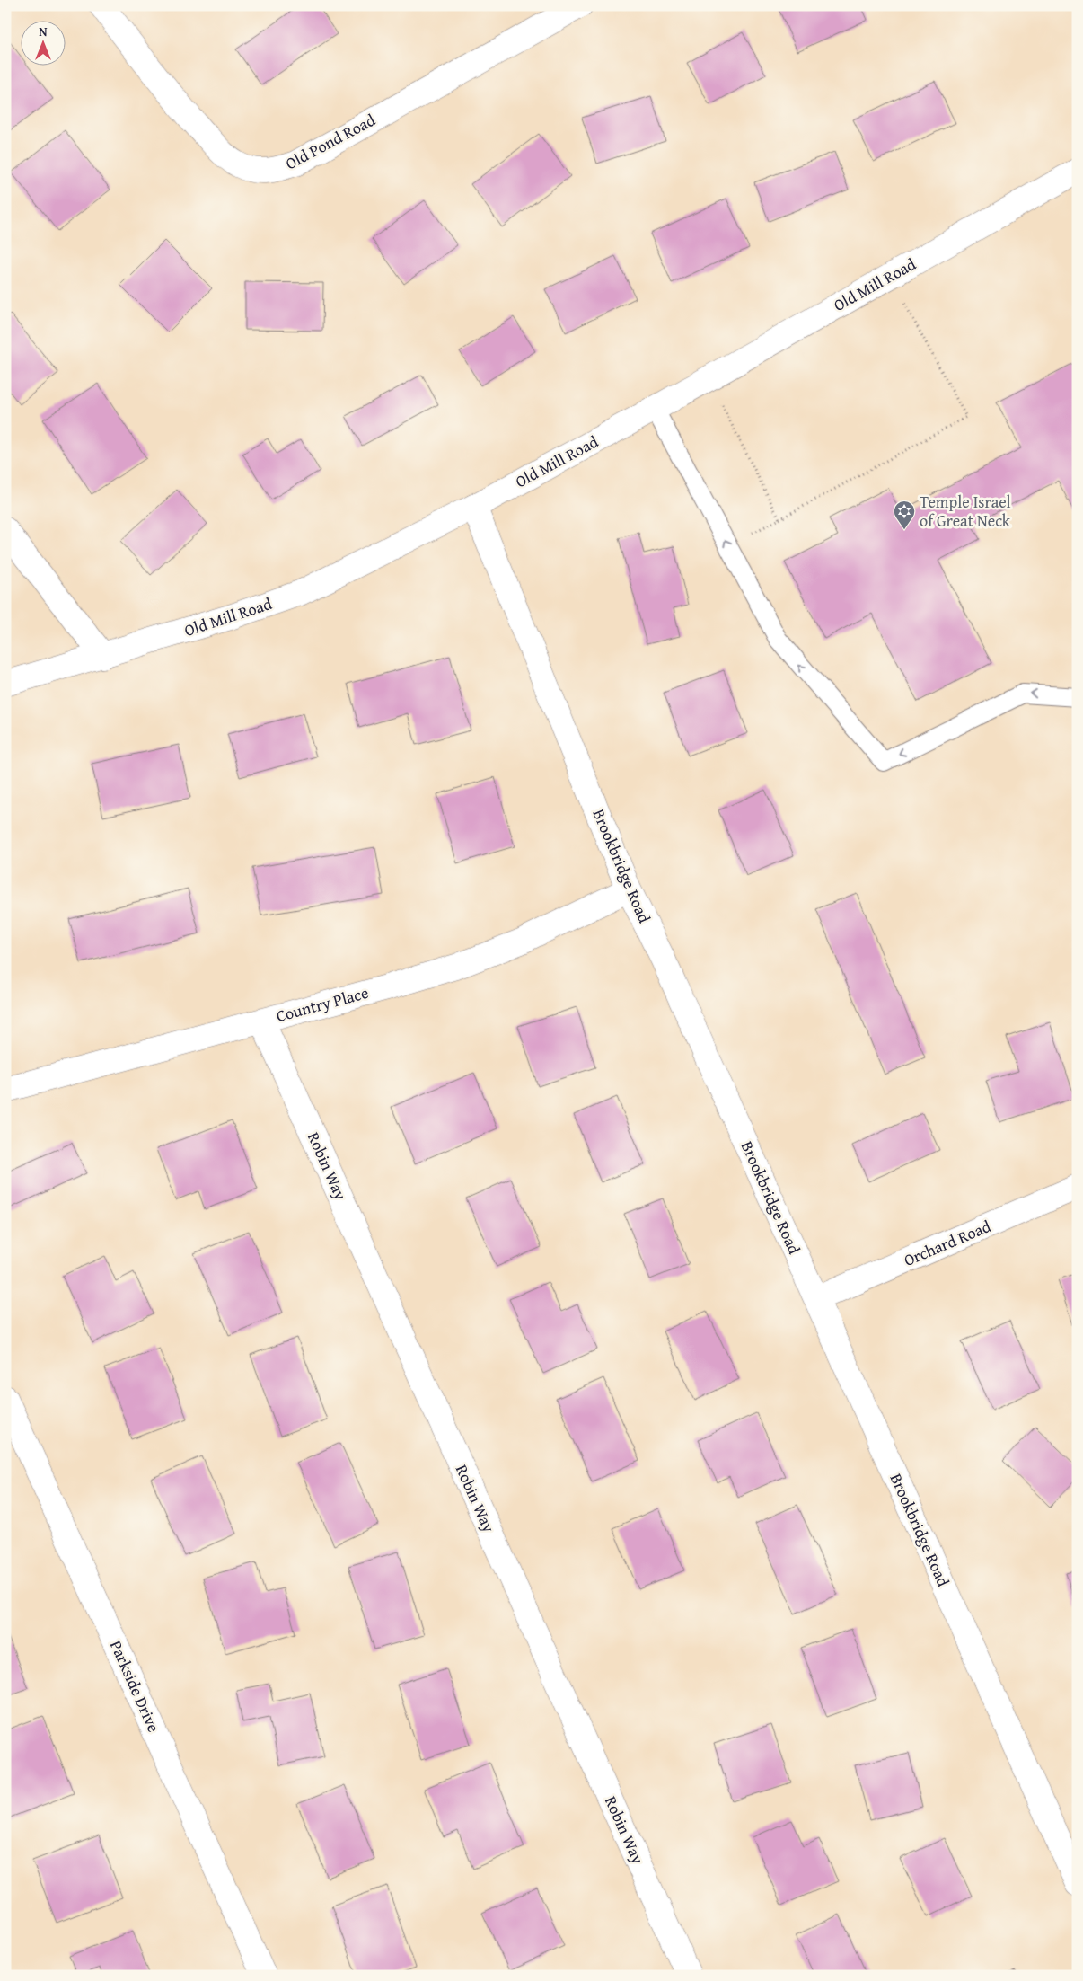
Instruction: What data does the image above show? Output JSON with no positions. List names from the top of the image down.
{
  "streets": {
    "street": [
      "Old Pond Road",
      "Old Mill Road",
      "Brookbridge Road",
      "Country Place",
      "Robin Way",
      "Orchard Road",
      "Parkside Drive"
    ]
  },
  "crossings": [
    ["Old Mill Road", "Brookbridge Road"],
    ["Brookbridge Road", "Country Place"],
    ["Brookbridge Road", "Orchard Road"],
    ["Country Place", "Robin Way"]
  ],
  "places": {
    "synagogue": ["Temple Israel of Great Neck"]
  },
  "north": "top"
}
